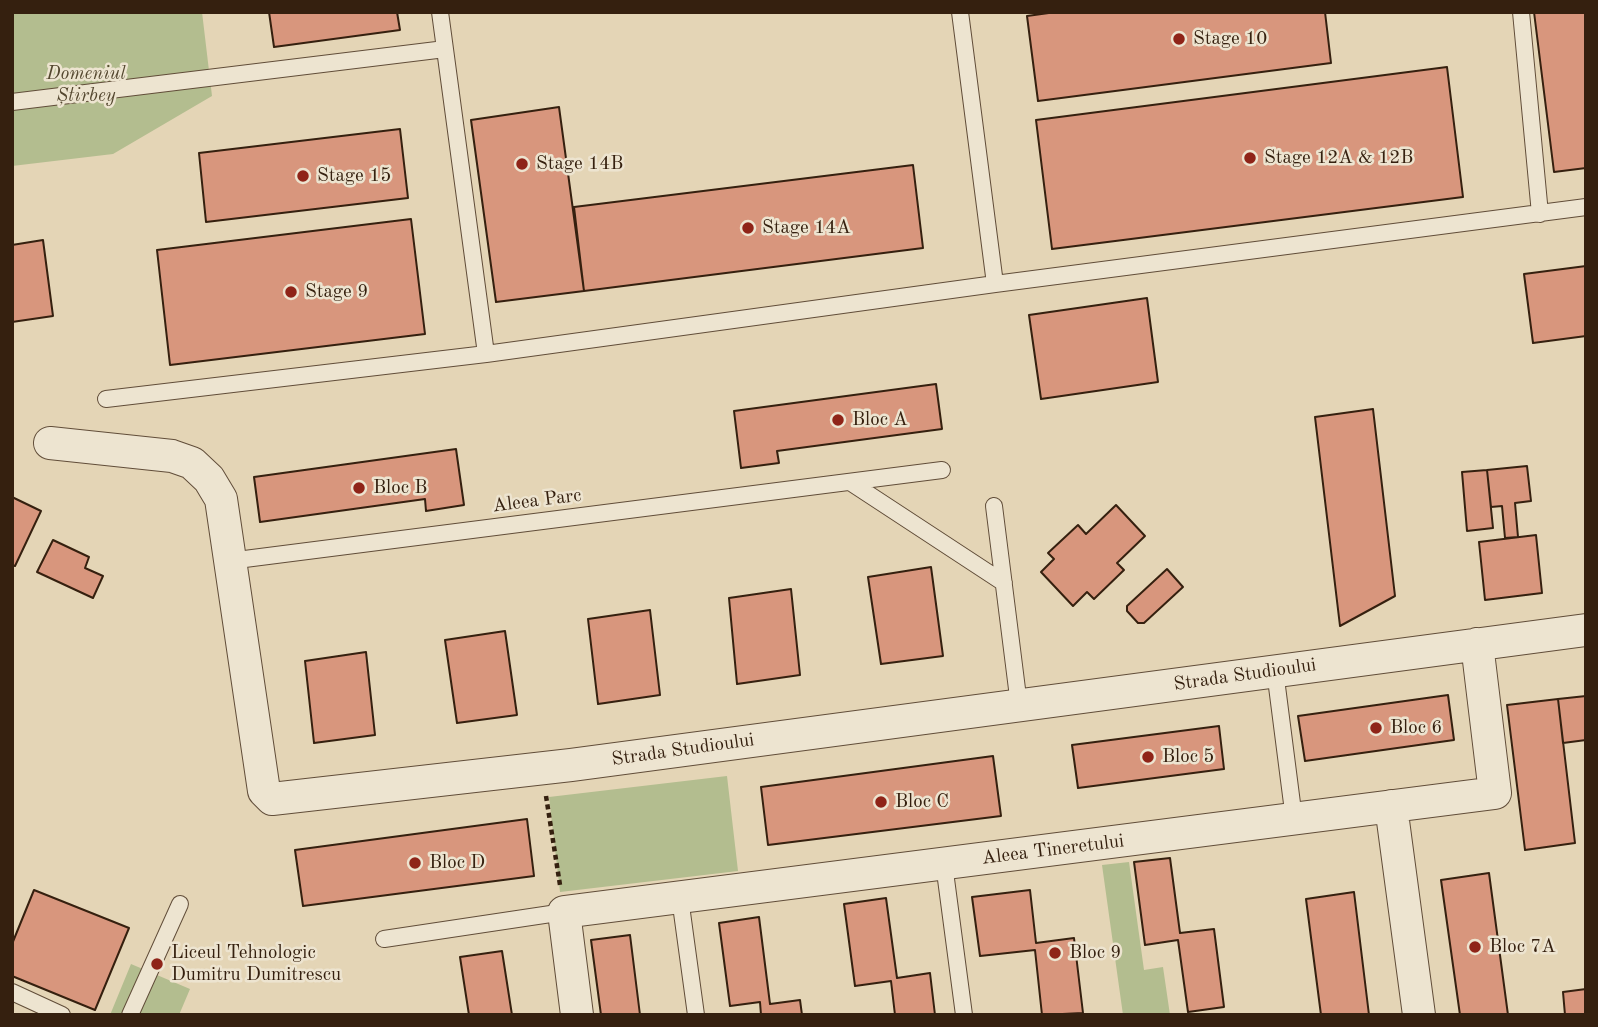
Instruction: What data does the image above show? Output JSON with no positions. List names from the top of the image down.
{
  "streets": {
    "street": ["Strada Studioului", "Aleea Tineretului"],
    "lane": ["Aleea Parc"]
  },
  "crossings": [
    ["Aleea Parc", "Strada Studioului"],
    ["Strada Studioului", "Aleea Tineretului"]
  ],
  "parks": ["Domeniul Știrbey"],
  "places": [
    "Stage 10",
    "Stage 12A & 12B",
    "Stage 14B",
    "Stage 15",
    "Stage 14A",
    "Stage 9",
    "Bloc A",
    "Bloc B",
    "Bloc 6",
    "Bloc 5",
    "Bloc C",
    "Bloc D",
    "Bloc 7A",
    "Bloc 9",
    "Liceul Tehnologic Dumitru Dumitrescu"
  ]
}
